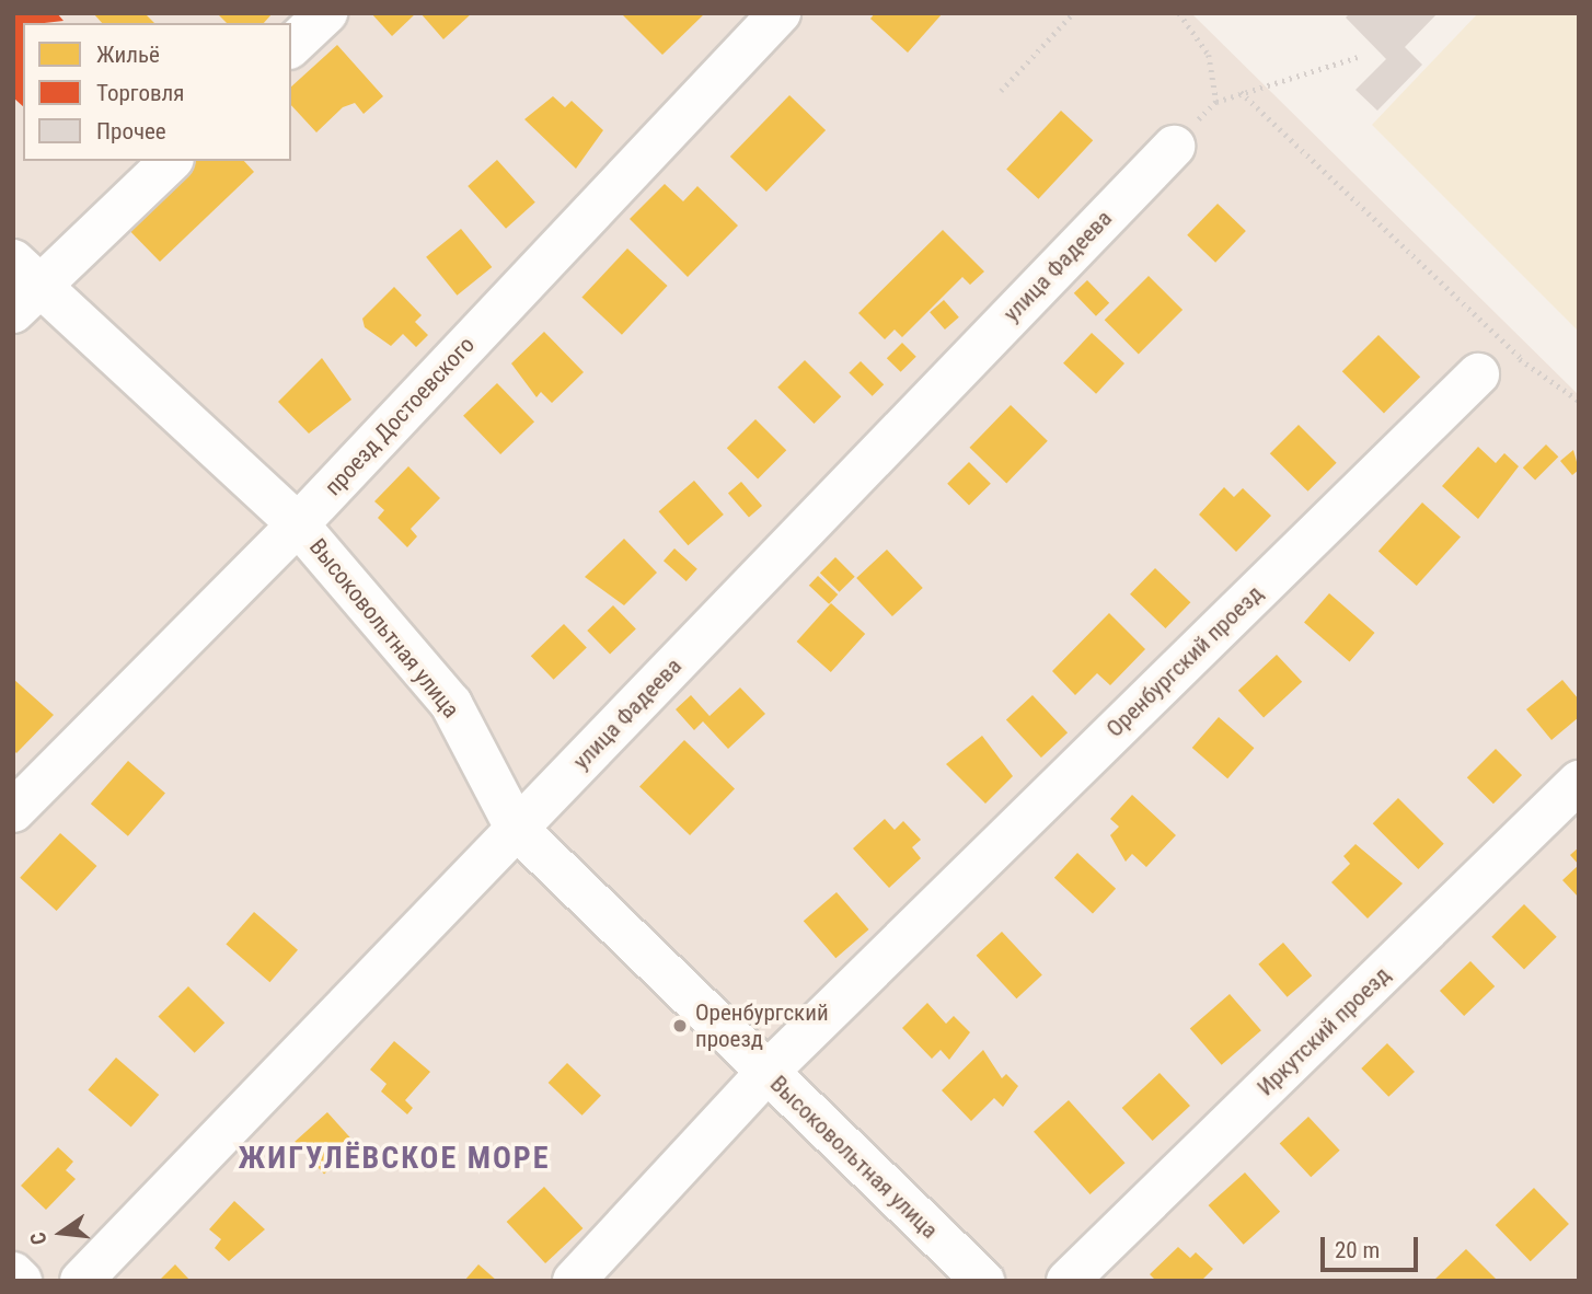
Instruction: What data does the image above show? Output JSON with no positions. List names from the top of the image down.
{
  "streets": {
    "street": [
      "улица Фадеева",
      "проезд Достоевского",
      "Высоковольтная улица",
      "Оренбургский проезд",
      "Иркутский проезд"
    ]
  },
  "crossings": [
    ["улица Фадеева", "Высоковольтная улица"],
    ["проезд Достоевского", "Высоковольтная улица"],
    ["Высоковольтная улица", "Оренбургский проезд"]
  ],
  "districts": ["ЖИГУЛЁВСКОЕ МОРЕ"],
  "places": ["Оренбургский проезд"],
  "legend": ["Жильё", "Торговля", "Прочее"],
  "scale_bar": "20 m",
  "north": "left"
}
